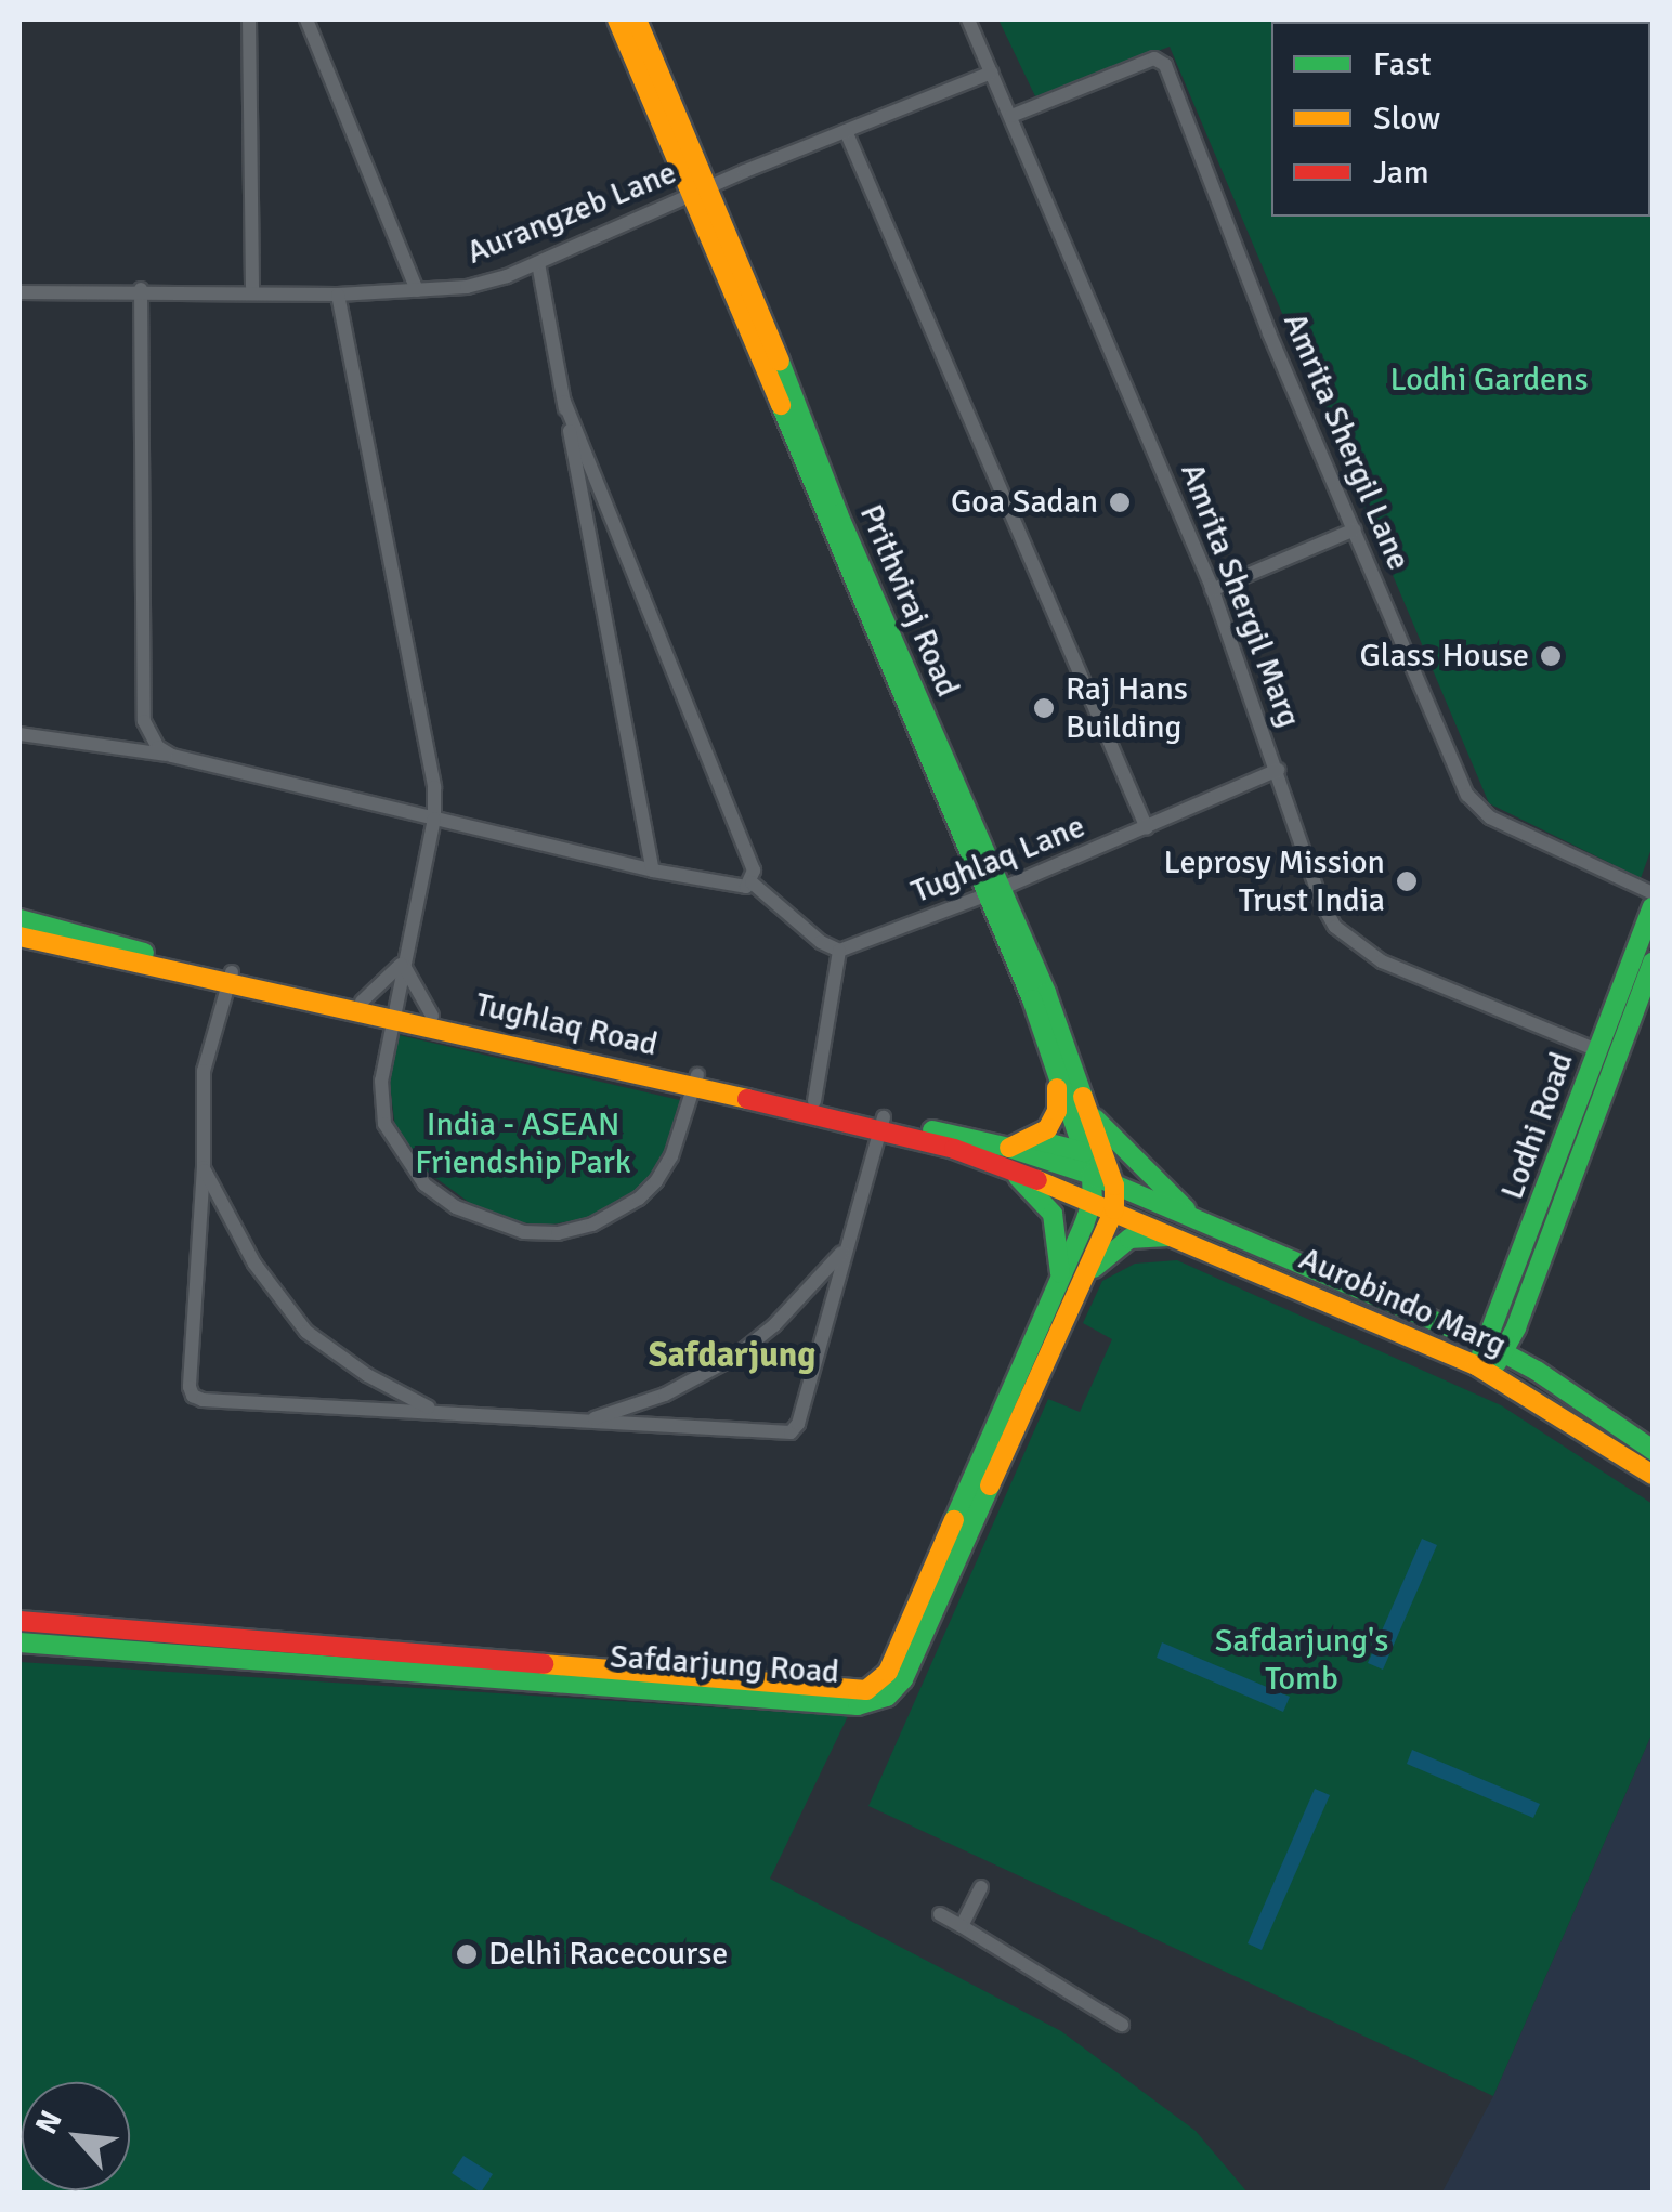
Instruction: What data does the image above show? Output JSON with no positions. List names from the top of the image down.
{
  "streets": {
    "main road": [
      "Prithviraj Road",
      "Tughlaq Road",
      "Lodhi Road",
      "Aurobindo Marg",
      "Safdarjung Road"
    ],
    "street": [
      "Aurangzeb Lane",
      "Amrita Shergil Lane",
      "Amrita Shergil Marg",
      "Tughlaq Lane"
    ]
  },
  "crossings": [
    ["Aurangzeb Lane", "Amrita Shergil Marg"],
    ["Aurangzeb Lane", "Prithviraj Road"],
    ["Amrita Shergil Lane", "Amrita Shergil Marg"],
    ["Amrita Shergil Marg", "Tughlaq Lane"],
    ["Amrita Shergil Marg", "Lodhi Road"],
    ["Prithviraj Road", "Tughlaq Lane"],
    ["Prithviraj Road", "Tughlaq Road"],
    ["Prithviraj Road", "Aurobindo Marg"],
    ["Prithviraj Road", "Safdarjung Road"],
    ["Tughlaq Road", "Aurobindo Marg"],
    ["Tughlaq Road", "Safdarjung Road"],
    ["Lodhi Road", "Aurobindo Marg"],
    ["Aurobindo Marg", "Safdarjung Road"]
  ],
  "districts": ["Safdarjung"],
  "parks": ["Lodhi Gardens", "India - ASEAN Friendship Park", "Safdarjung's Tomb"],
  "places": [
    "Goa Sadan",
    "Glass House",
    "Raj Hans Building",
    "Leprosy Mission Trust India",
    "Delhi Racecourse"
  ],
  "legend": ["Fast", "Slow", "Jam"],
  "north": "top left"
}
